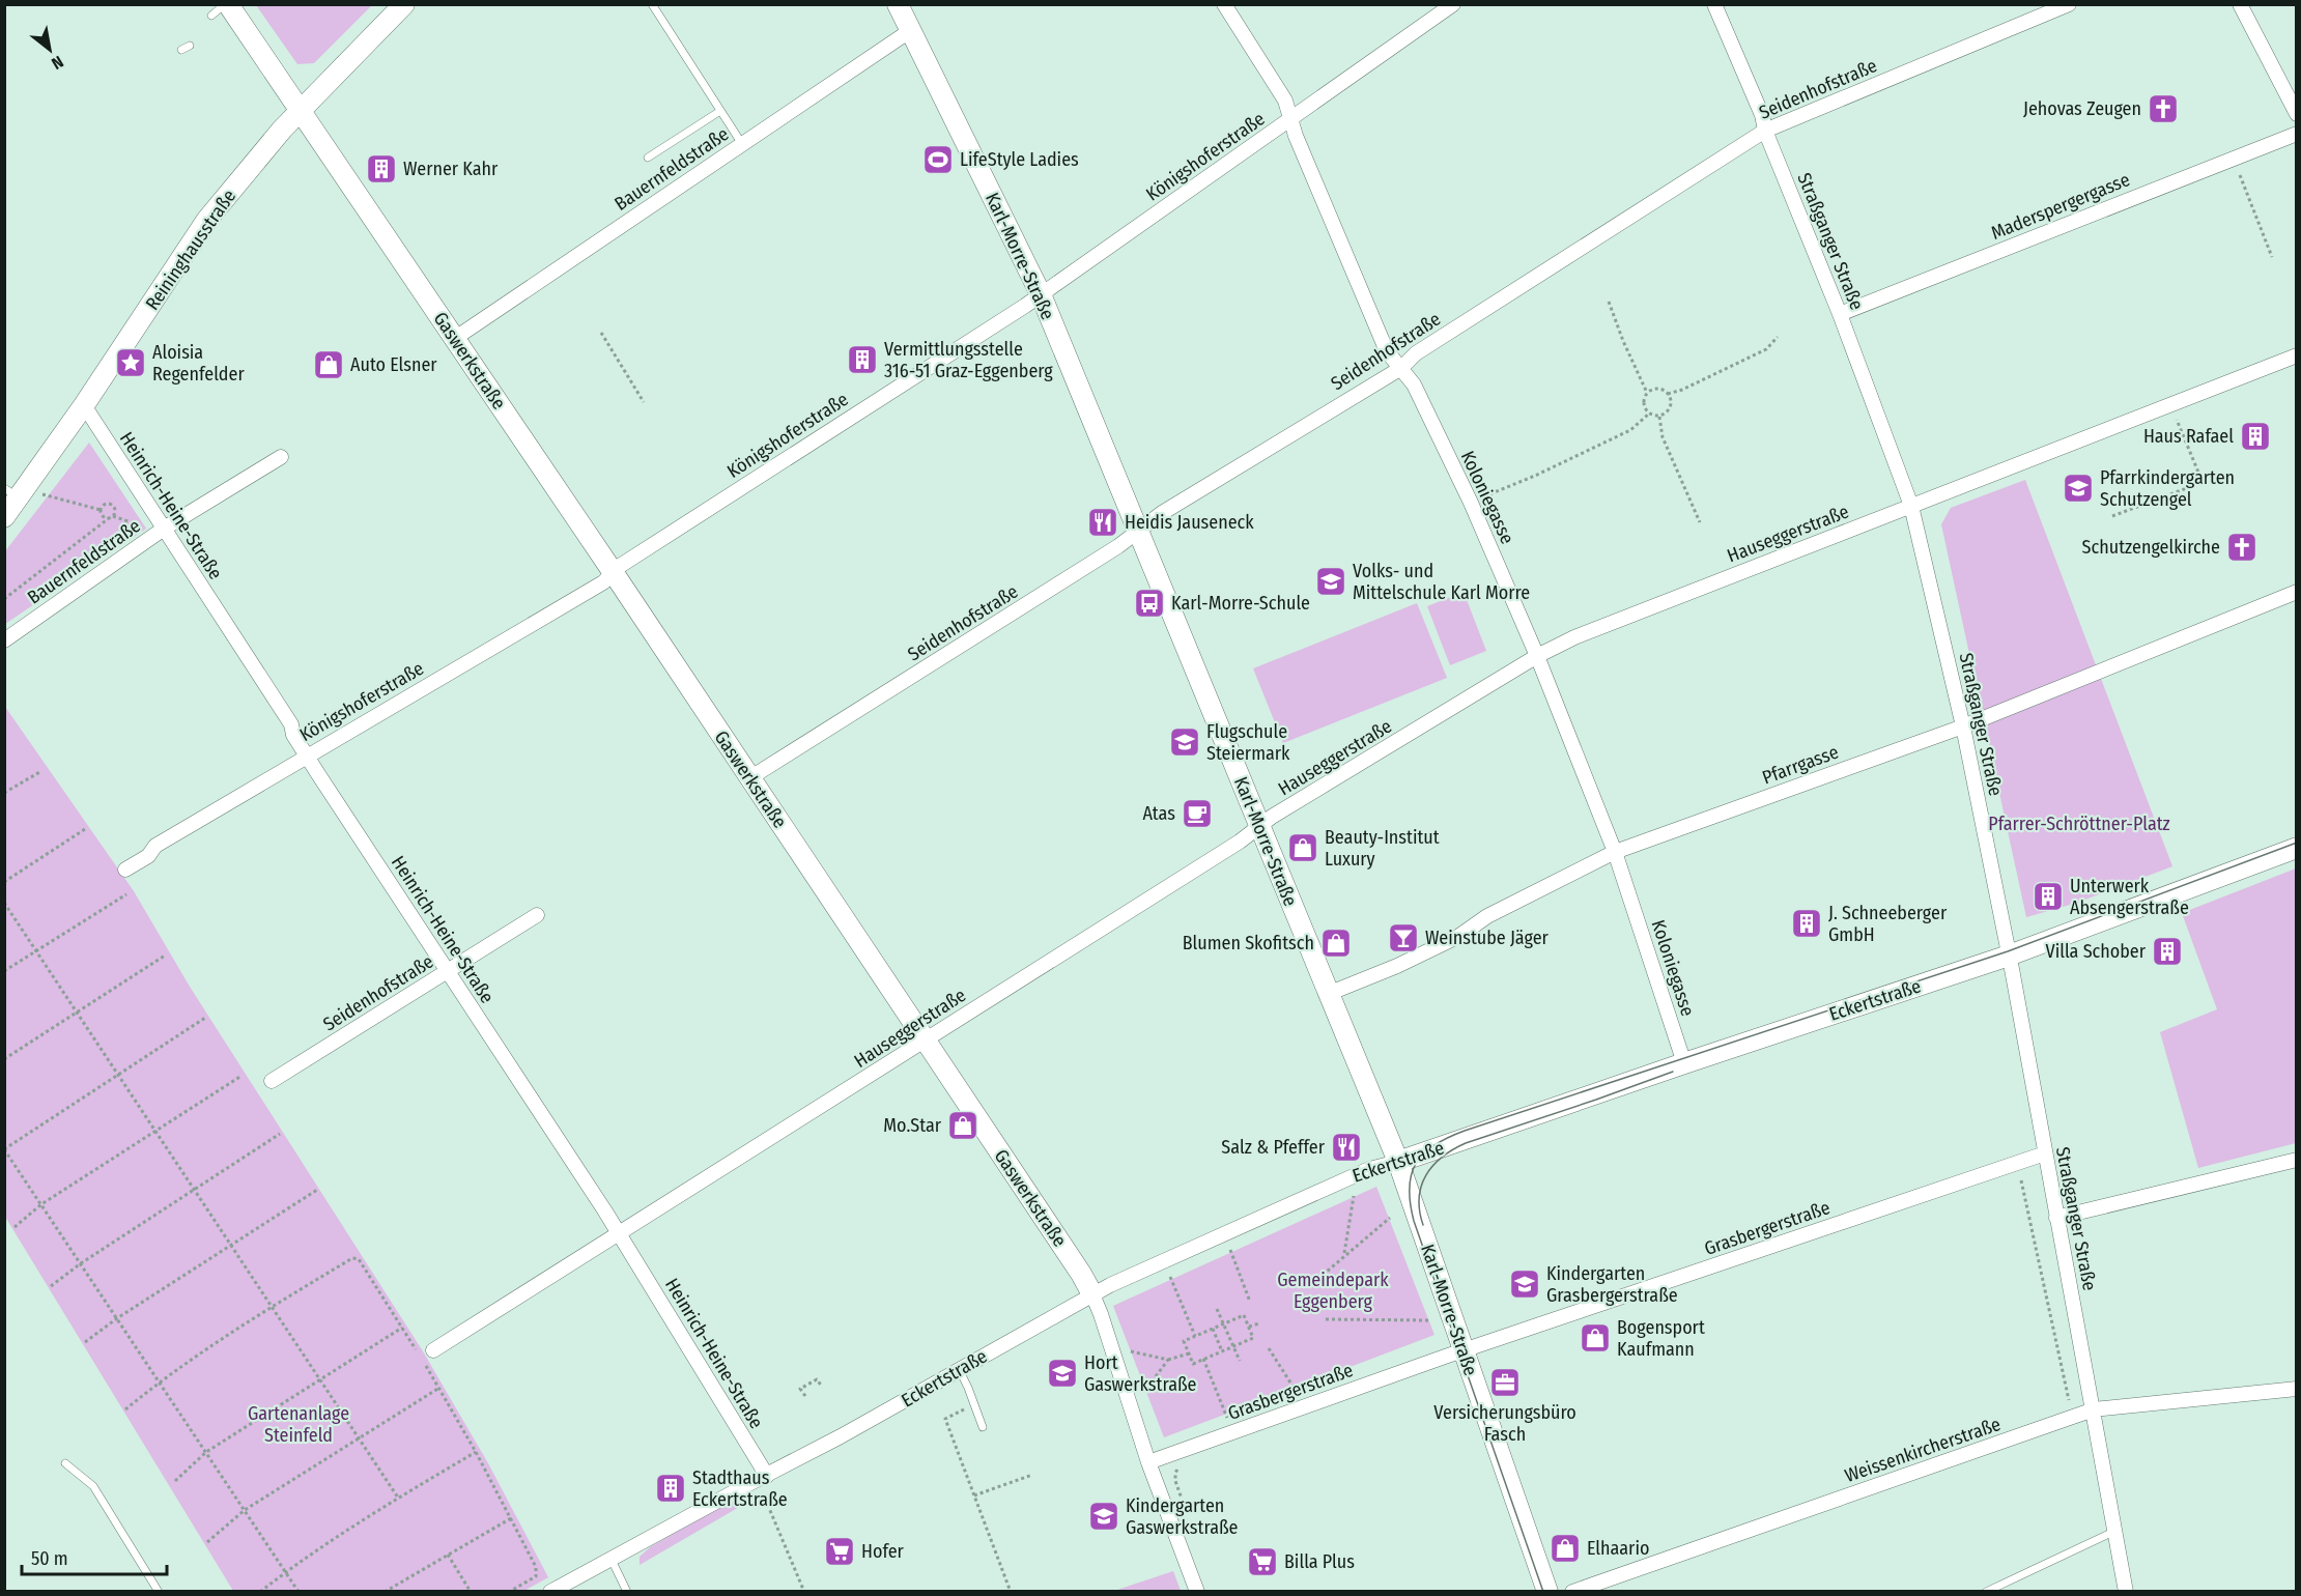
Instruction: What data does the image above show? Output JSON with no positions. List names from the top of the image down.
{
  "streets": {
    "street": [
      "Seidenhofstraße",
      "Königshoferstraße",
      "Bauernfeldstraße",
      "Maderspergergasse",
      "Straßganger Straße",
      "Reininghausstraße",
      "Karl-Morre-Straße",
      "Gaswerkstraße",
      "Koloniegasse",
      "Heinrich-Heine-Straße",
      "Hauseggerstraße",
      "Pfarrgasse",
      "Eckertstraße",
      "Grasbergerstraße",
      "Weissenkircherstraße"
    ]
  },
  "crossings": [
    ["Seidenhofstraße", "Straßganger Straße"],
    ["Seidenhofstraße", "Karl-Morre-Straße"],
    ["Seidenhofstraße", "Gaswerkstraße"],
    ["Seidenhofstraße", "Koloniegasse"],
    ["Seidenhofstraße", "Heinrich-Heine-Straße"],
    ["Königshoferstraße", "Karl-Morre-Straße"],
    ["Königshoferstraße", "Gaswerkstraße"],
    ["Königshoferstraße", "Koloniegasse"],
    ["Königshoferstraße", "Heinrich-Heine-Straße"],
    ["Bauernfeldstraße", "Karl-Morre-Straße"],
    ["Bauernfeldstraße", "Gaswerkstraße"],
    ["Bauernfeldstraße", "Heinrich-Heine-Straße"],
    ["Maderspergergasse", "Straßganger Straße"],
    ["Straßganger Straße", "Hauseggerstraße"],
    ["Straßganger Straße", "Pfarrgasse"],
    ["Straßganger Straße", "Eckertstraße"],
    ["Straßganger Straße", "Grasbergerstraße"],
    ["Straßganger Straße", "Weissenkircherstraße"],
    ["Reininghausstraße", "Gaswerkstraße"],
    ["Reininghausstraße", "Heinrich-Heine-Straße"],
    ["Karl-Morre-Straße", "Hauseggerstraße"],
    ["Karl-Morre-Straße", "Pfarrgasse"],
    ["Karl-Morre-Straße", "Eckertstraße"],
    ["Karl-Morre-Straße", "Grasbergerstraße"],
    ["Gaswerkstraße", "Hauseggerstraße"],
    ["Gaswerkstraße", "Eckertstraße"],
    ["Gaswerkstraße", "Grasbergerstraße"],
    ["Koloniegasse", "Hauseggerstraße"],
    ["Koloniegasse", "Pfarrgasse"],
    ["Koloniegasse", "Eckertstraße"],
    ["Heinrich-Heine-Straße", "Hauseggerstraße"],
    ["Heinrich-Heine-Straße", "Eckertstraße"]
  ],
  "parks": ["Pfarrer-Schröttner-Platz", "Gemeindepark Eggenberg", "Gartenanlage Steinfeld"],
  "places": {
    "church": ["Jehovas Zeugen", "Schutzengelkirche"],
    "sports": ["LifeStyle Ladies"],
    "building": [
      "Werner Kahr",
      "Vermittlungsstelle 316-51 Graz-Eggenberg",
      "Haus Rafael",
      "Unterwerk Absengerstraße",
      "J. Schneeberger GmbH",
      "Villa Schober",
      "Stadthaus Eckertstraße"
    ],
    "place": ["Aloisia Regenfelder"],
    "shop": [
      "Auto Elsner",
      "Beauty-Institut Luxury",
      "Blumen Skofitsch",
      "Mo.Star",
      "Bogensport Kaufmann",
      "Elhaario"
    ],
    "school or university": [
      "Pfarrkindergarten Schutzengel",
      "Volks- und Mittelschule Karl Morre",
      "Flugschule Steiermark",
      "Kindergarten Grasbergerstraße",
      "Hort Gaswerkstraße",
      "Kindergarten Gaswerkstraße"
    ],
    "restaurant": ["Heidis Jauseneck", "Salz & Pfeffer"],
    "bus stop": ["Karl-Morre-Schule"],
    "cafe": ["Atas"],
    "bar": ["Weinstube Jäger"],
    "office": ["Versicherungsbüro Fasch"],
    "supermarket": ["Hofer", "Billa Plus"]
  },
  "scale_bar": "50 m",
  "north": "bottom right"
}
